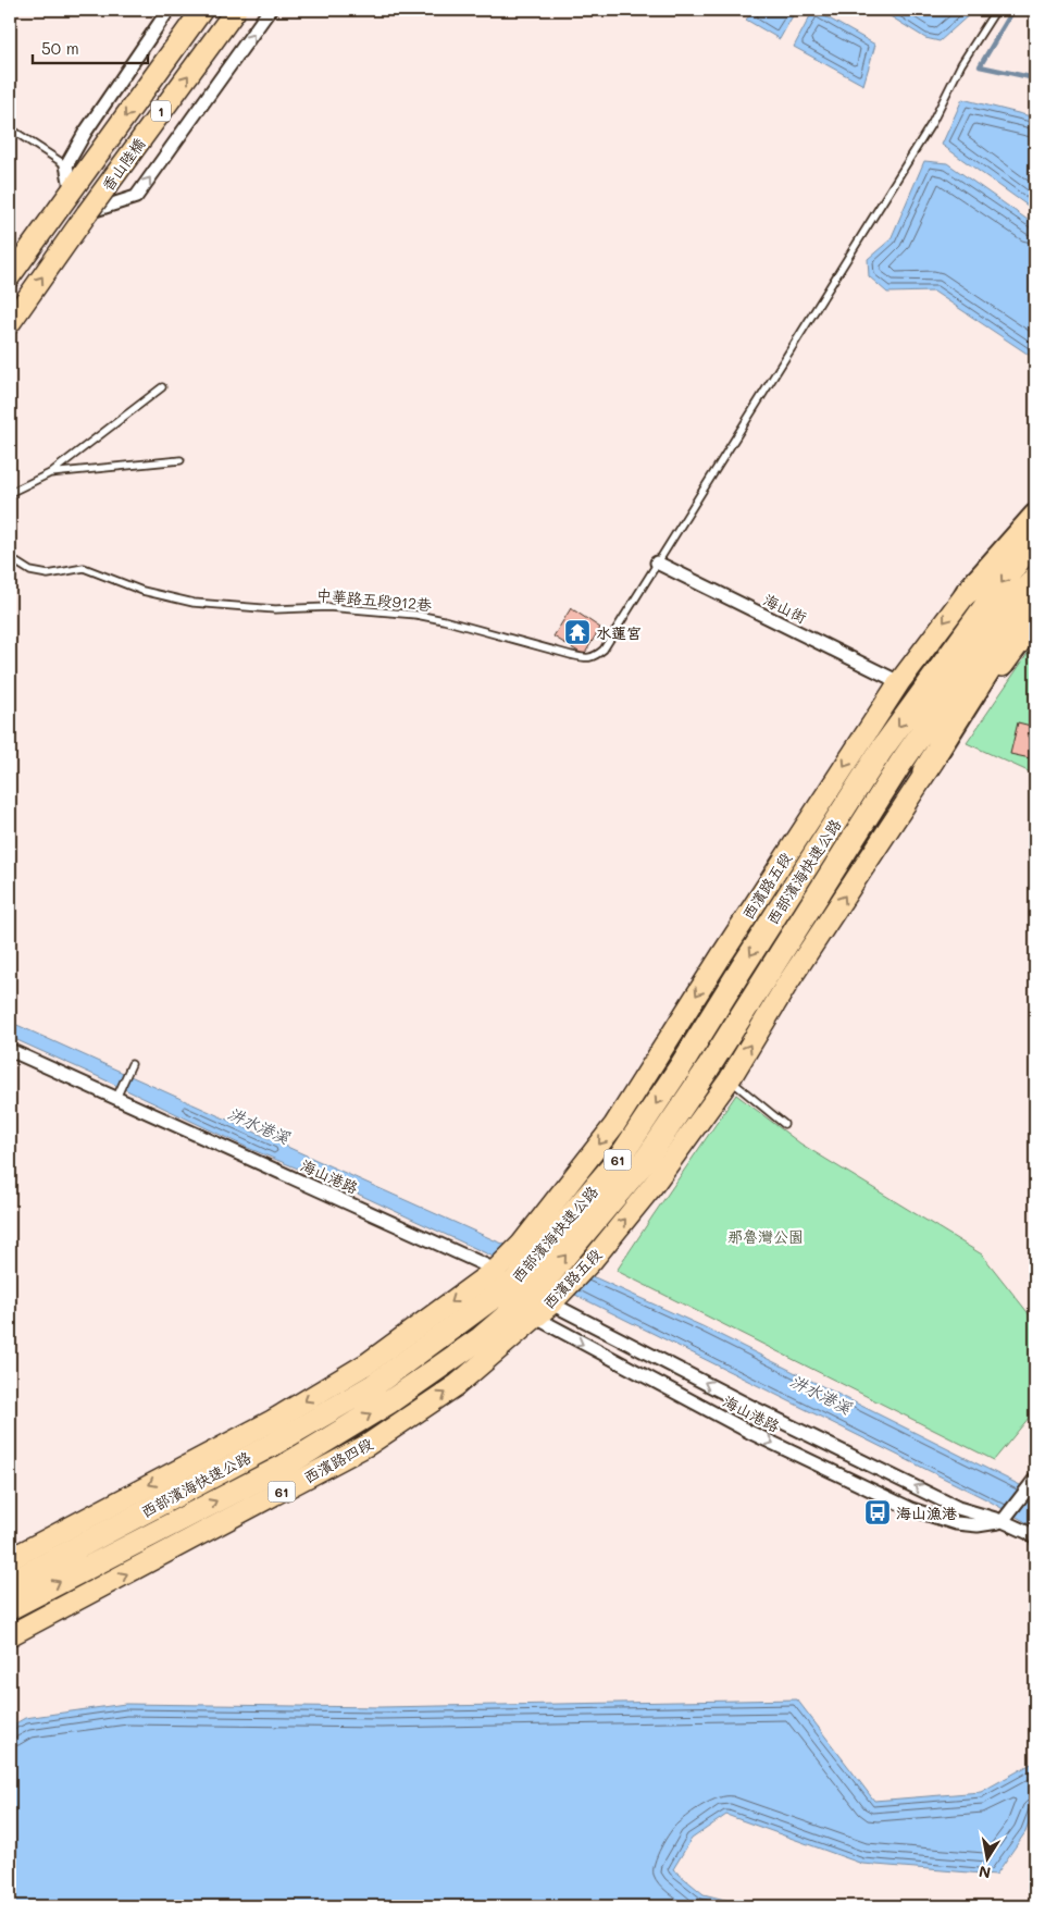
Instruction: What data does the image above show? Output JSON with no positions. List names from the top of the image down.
{
  "streets": {
    "highway": ["西部濱海快速公路", "61"],
    "main road": [
      "1",
      "香山陸橋",
      "西濱路五段",
      "西濱路四段"
    ],
    "street": ["海山街", "海山港路"],
    "lane": ["中華路五段912巷"]
  },
  "crossings": [
    ["1", "香山陸橋"],
    ["中華路五段912巷", "海山街"],
    ["海山街", "西濱路五段"],
    ["西部濱海快速公路", "西濱路五段"],
    ["西部濱海快速公路", "61"],
    ["西部濱海快速公路", "海山港路"],
    ["西部濱海快速公路", "西濱路四段"],
    ["西濱路五段", "61"],
    ["西濱路五段", "海山港路"],
    ["西濱路五段", "西濱路四段"],
    ["61", "海山港路"],
    ["海山港路", "西濱路四段"]
  ],
  "water": ["汫水港溪"],
  "parks": ["那魯灣公園"],
  "places": {
    "temple": ["水蓮宮"],
    "bus stop": ["海山漁港"]
  },
  "scale_bar": "50 m",
  "north": "bottom"
}
